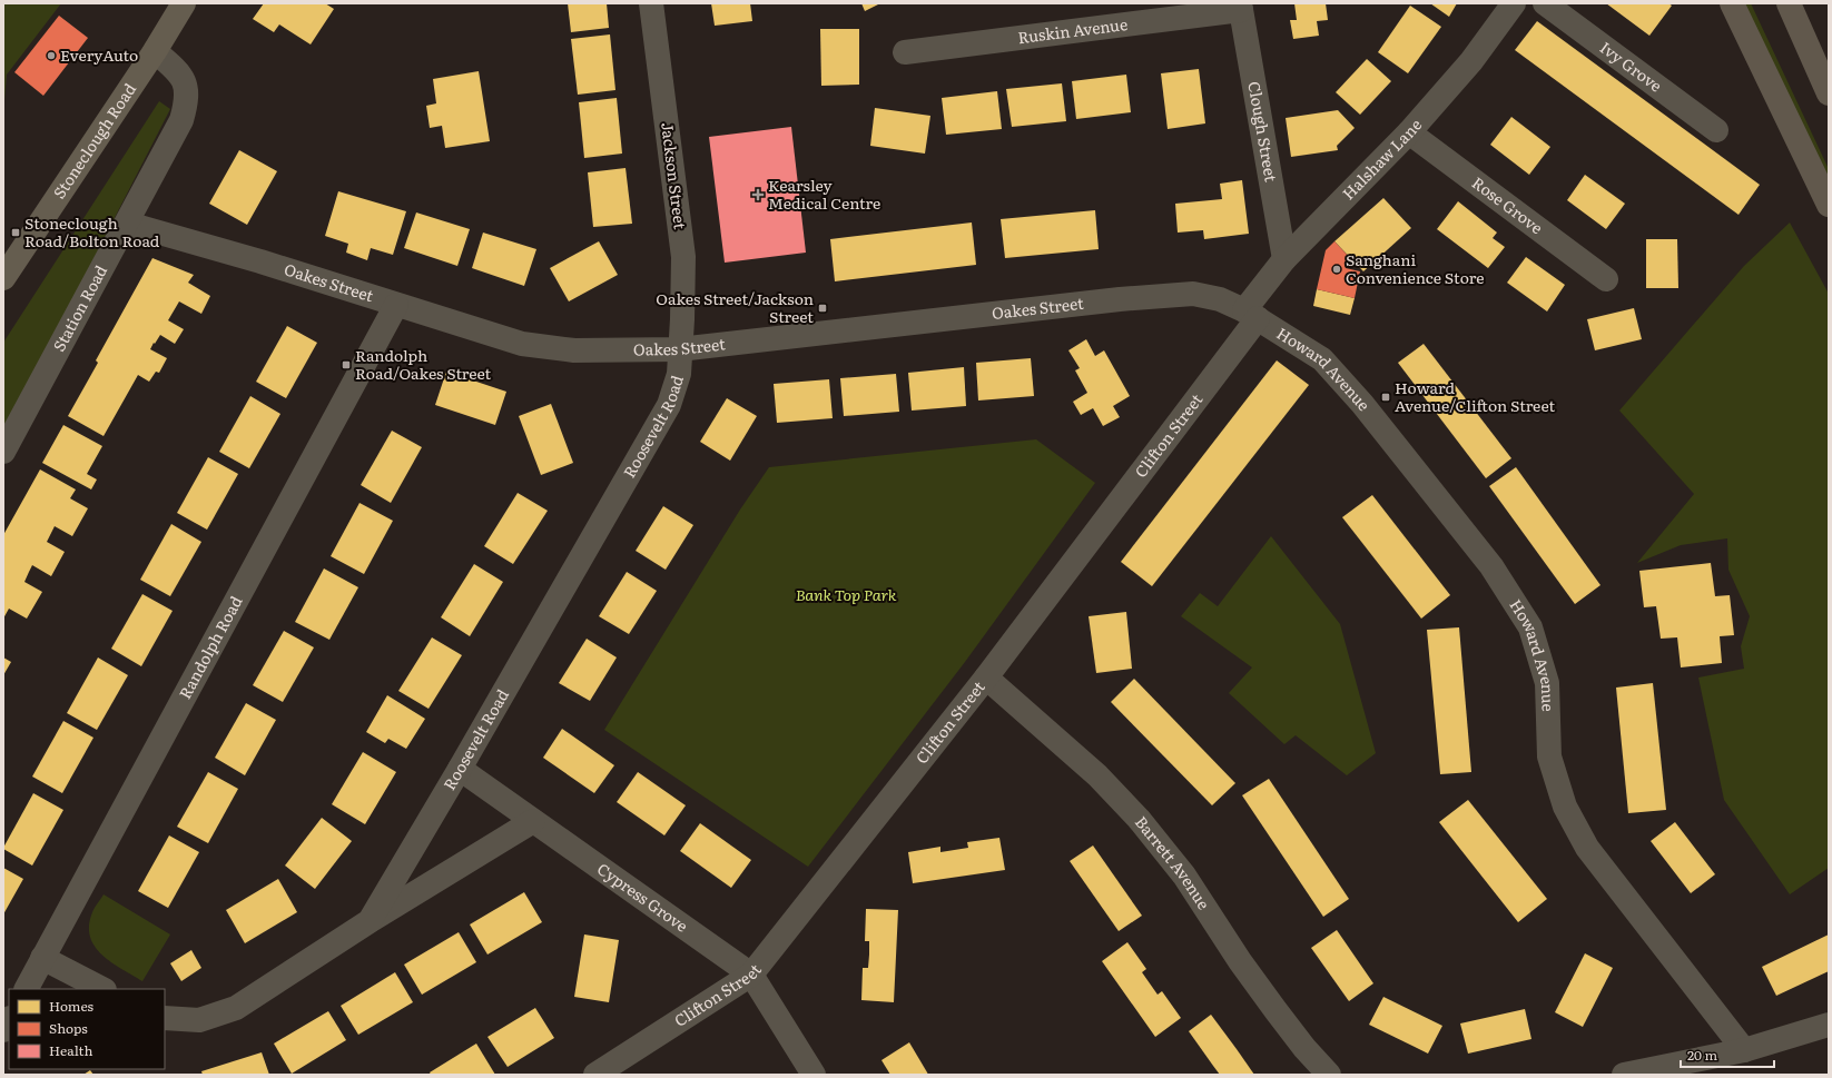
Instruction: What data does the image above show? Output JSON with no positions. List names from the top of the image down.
{
  "streets": {
    "main road": ["Stoneclough Road"],
    "street": [
      "Ruskin Avenue",
      "Ivy Grove",
      "Clough Street",
      "Halshaw Lane",
      "Jackson Street",
      "Rose Grove",
      "Oakes Street",
      "Station Road",
      "Howard Avenue",
      "Roosevelt Road",
      "Clifton Street",
      "Randolph Road",
      "Barrett Avenue",
      "Cypress Grove"
    ]
  },
  "crossings": [
    ["Ruskin Avenue", "Clough Street"],
    ["Clough Street", "Halshaw Lane"],
    ["Stoneclough Road", "Station Road"],
    ["Halshaw Lane", "Rose Grove"],
    ["Halshaw Lane", "Oakes Street"],
    ["Halshaw Lane", "Howard Avenue"],
    ["Halshaw Lane", "Clifton Street"],
    ["Jackson Street", "Oakes Street"],
    ["Jackson Street", "Roosevelt Road"],
    ["Oakes Street", "Station Road"],
    ["Oakes Street", "Howard Avenue"],
    ["Oakes Street", "Roosevelt Road"],
    ["Oakes Street", "Clifton Street"],
    ["Oakes Street", "Randolph Road"],
    ["Howard Avenue", "Clifton Street"],
    ["Roosevelt Road", "Cypress Grove"],
    ["Clifton Street", "Barrett Avenue"],
    ["Clifton Street", "Cypress Grove"]
  ],
  "parks": ["Bank Top Park"],
  "places": {
    "other": ["EveryAuto", "Sanghani Convenience Store"],
    "health": ["Kearsley Medical Centre"],
    "transit": [
      "Stoneclough Road/Bolton Road",
      "Oakes Street/Jackson Street",
      "Randolph Road/Oakes Street",
      "Howard Avenue/Clifton Street"
    ]
  },
  "legend": ["Homes", "Shops", "Health"],
  "scale_bar": "20 m"
}
